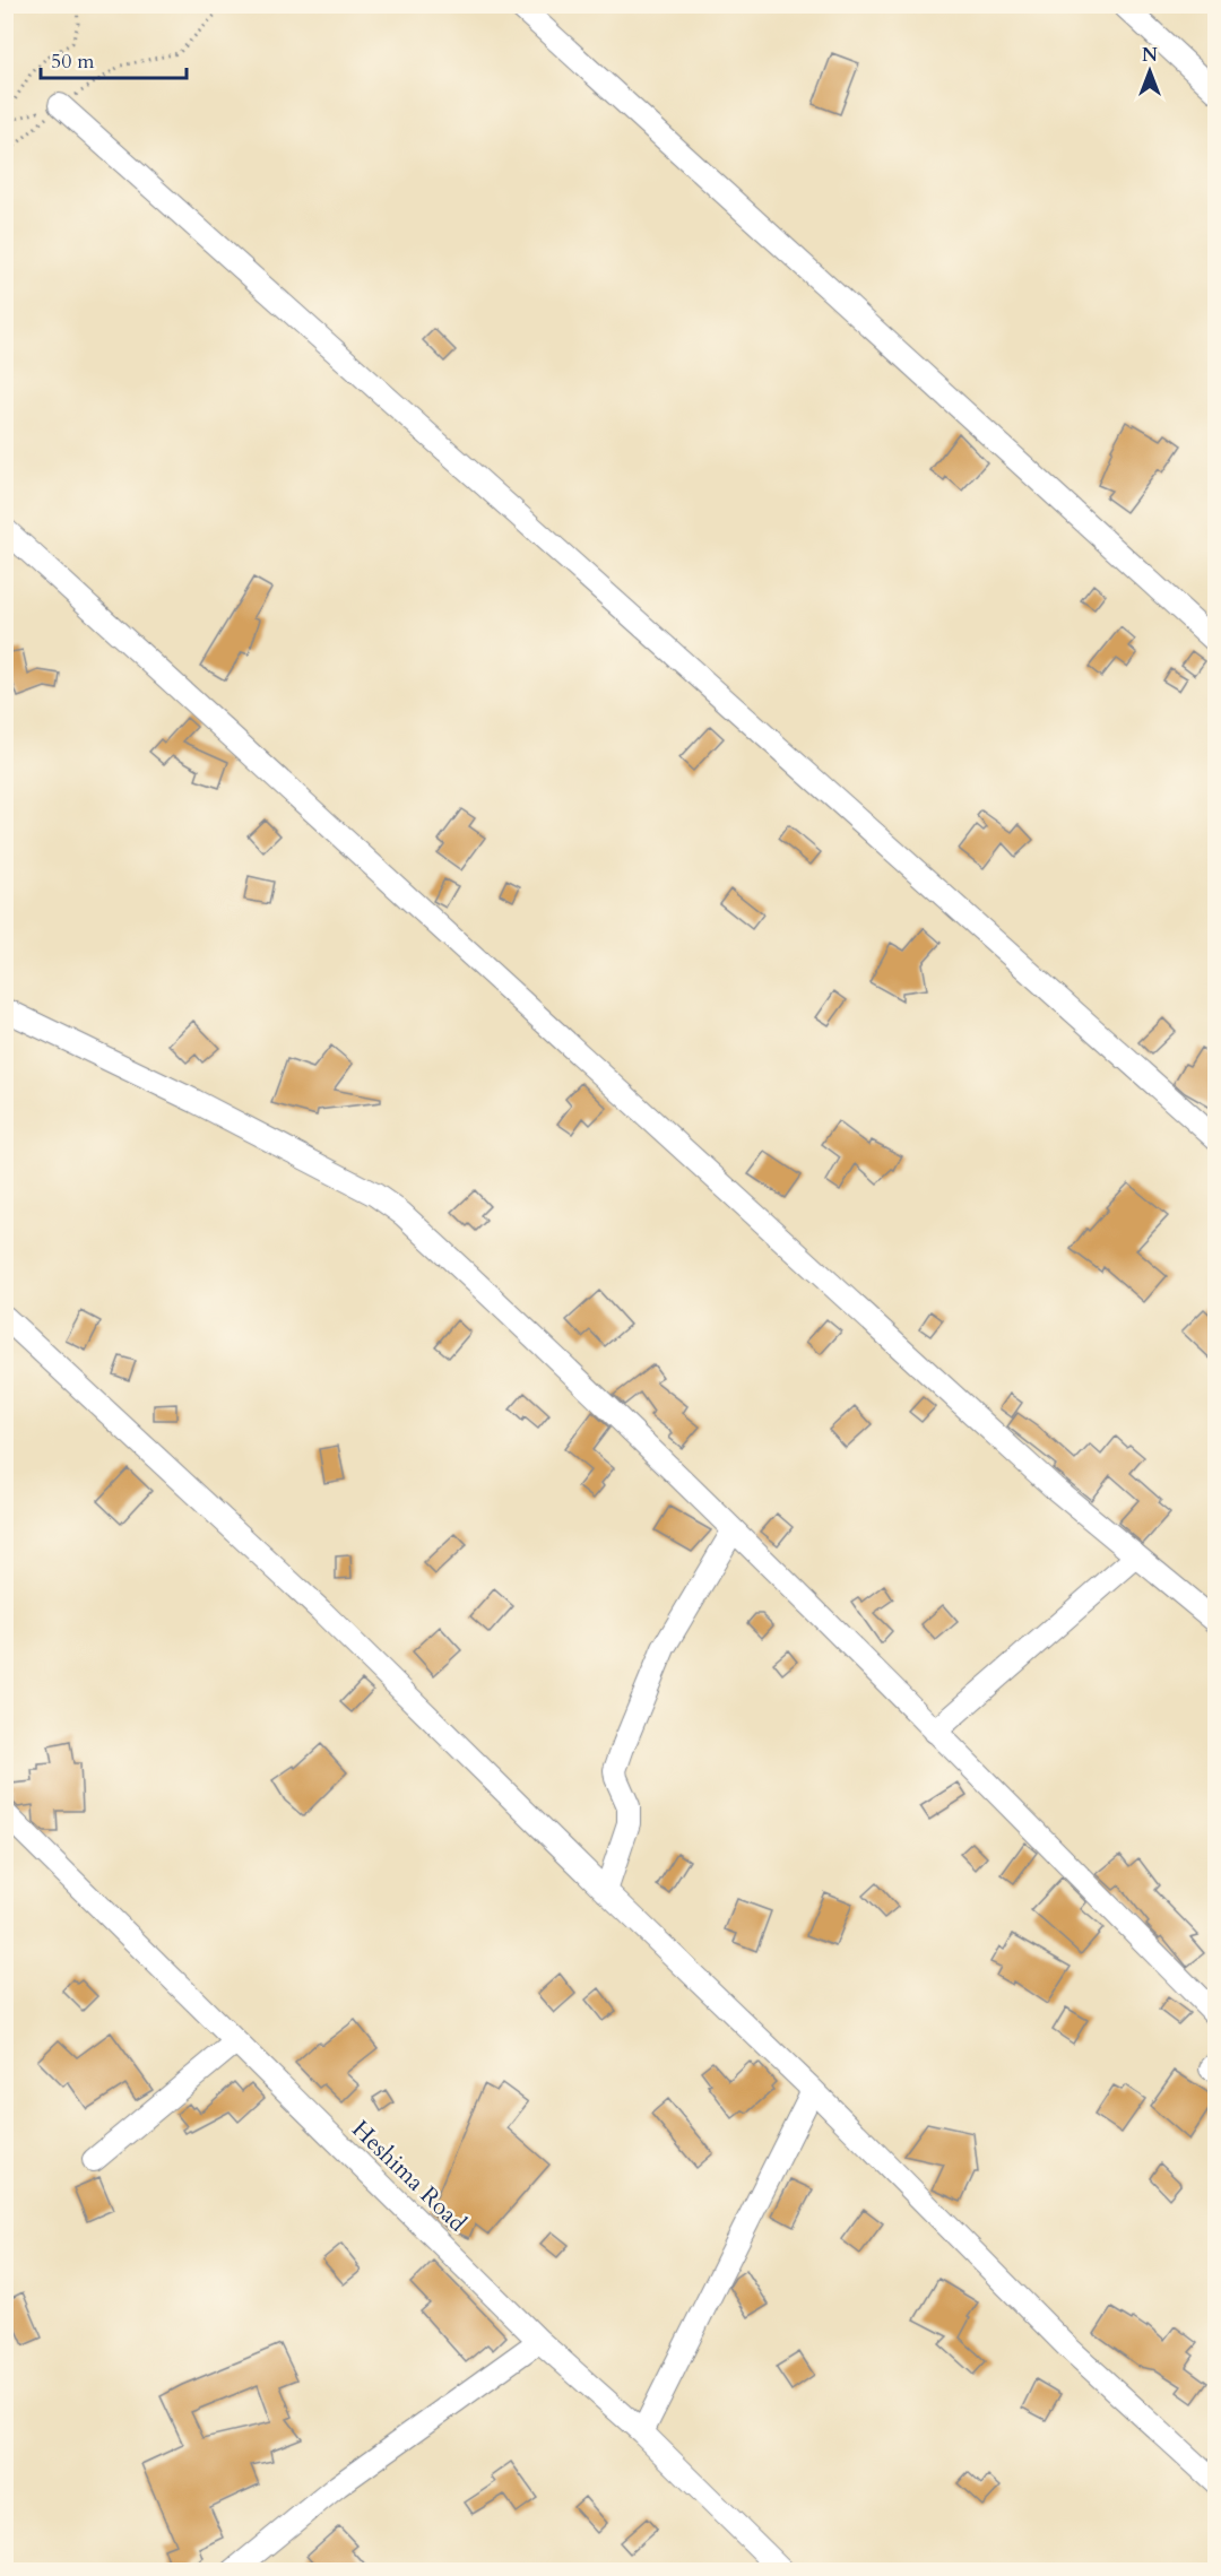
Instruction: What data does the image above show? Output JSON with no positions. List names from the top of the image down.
{
  "streets": {
    "street": ["Heshima Road"]
  },
  "scale_bar": "50 m",
  "north": "top"
}
